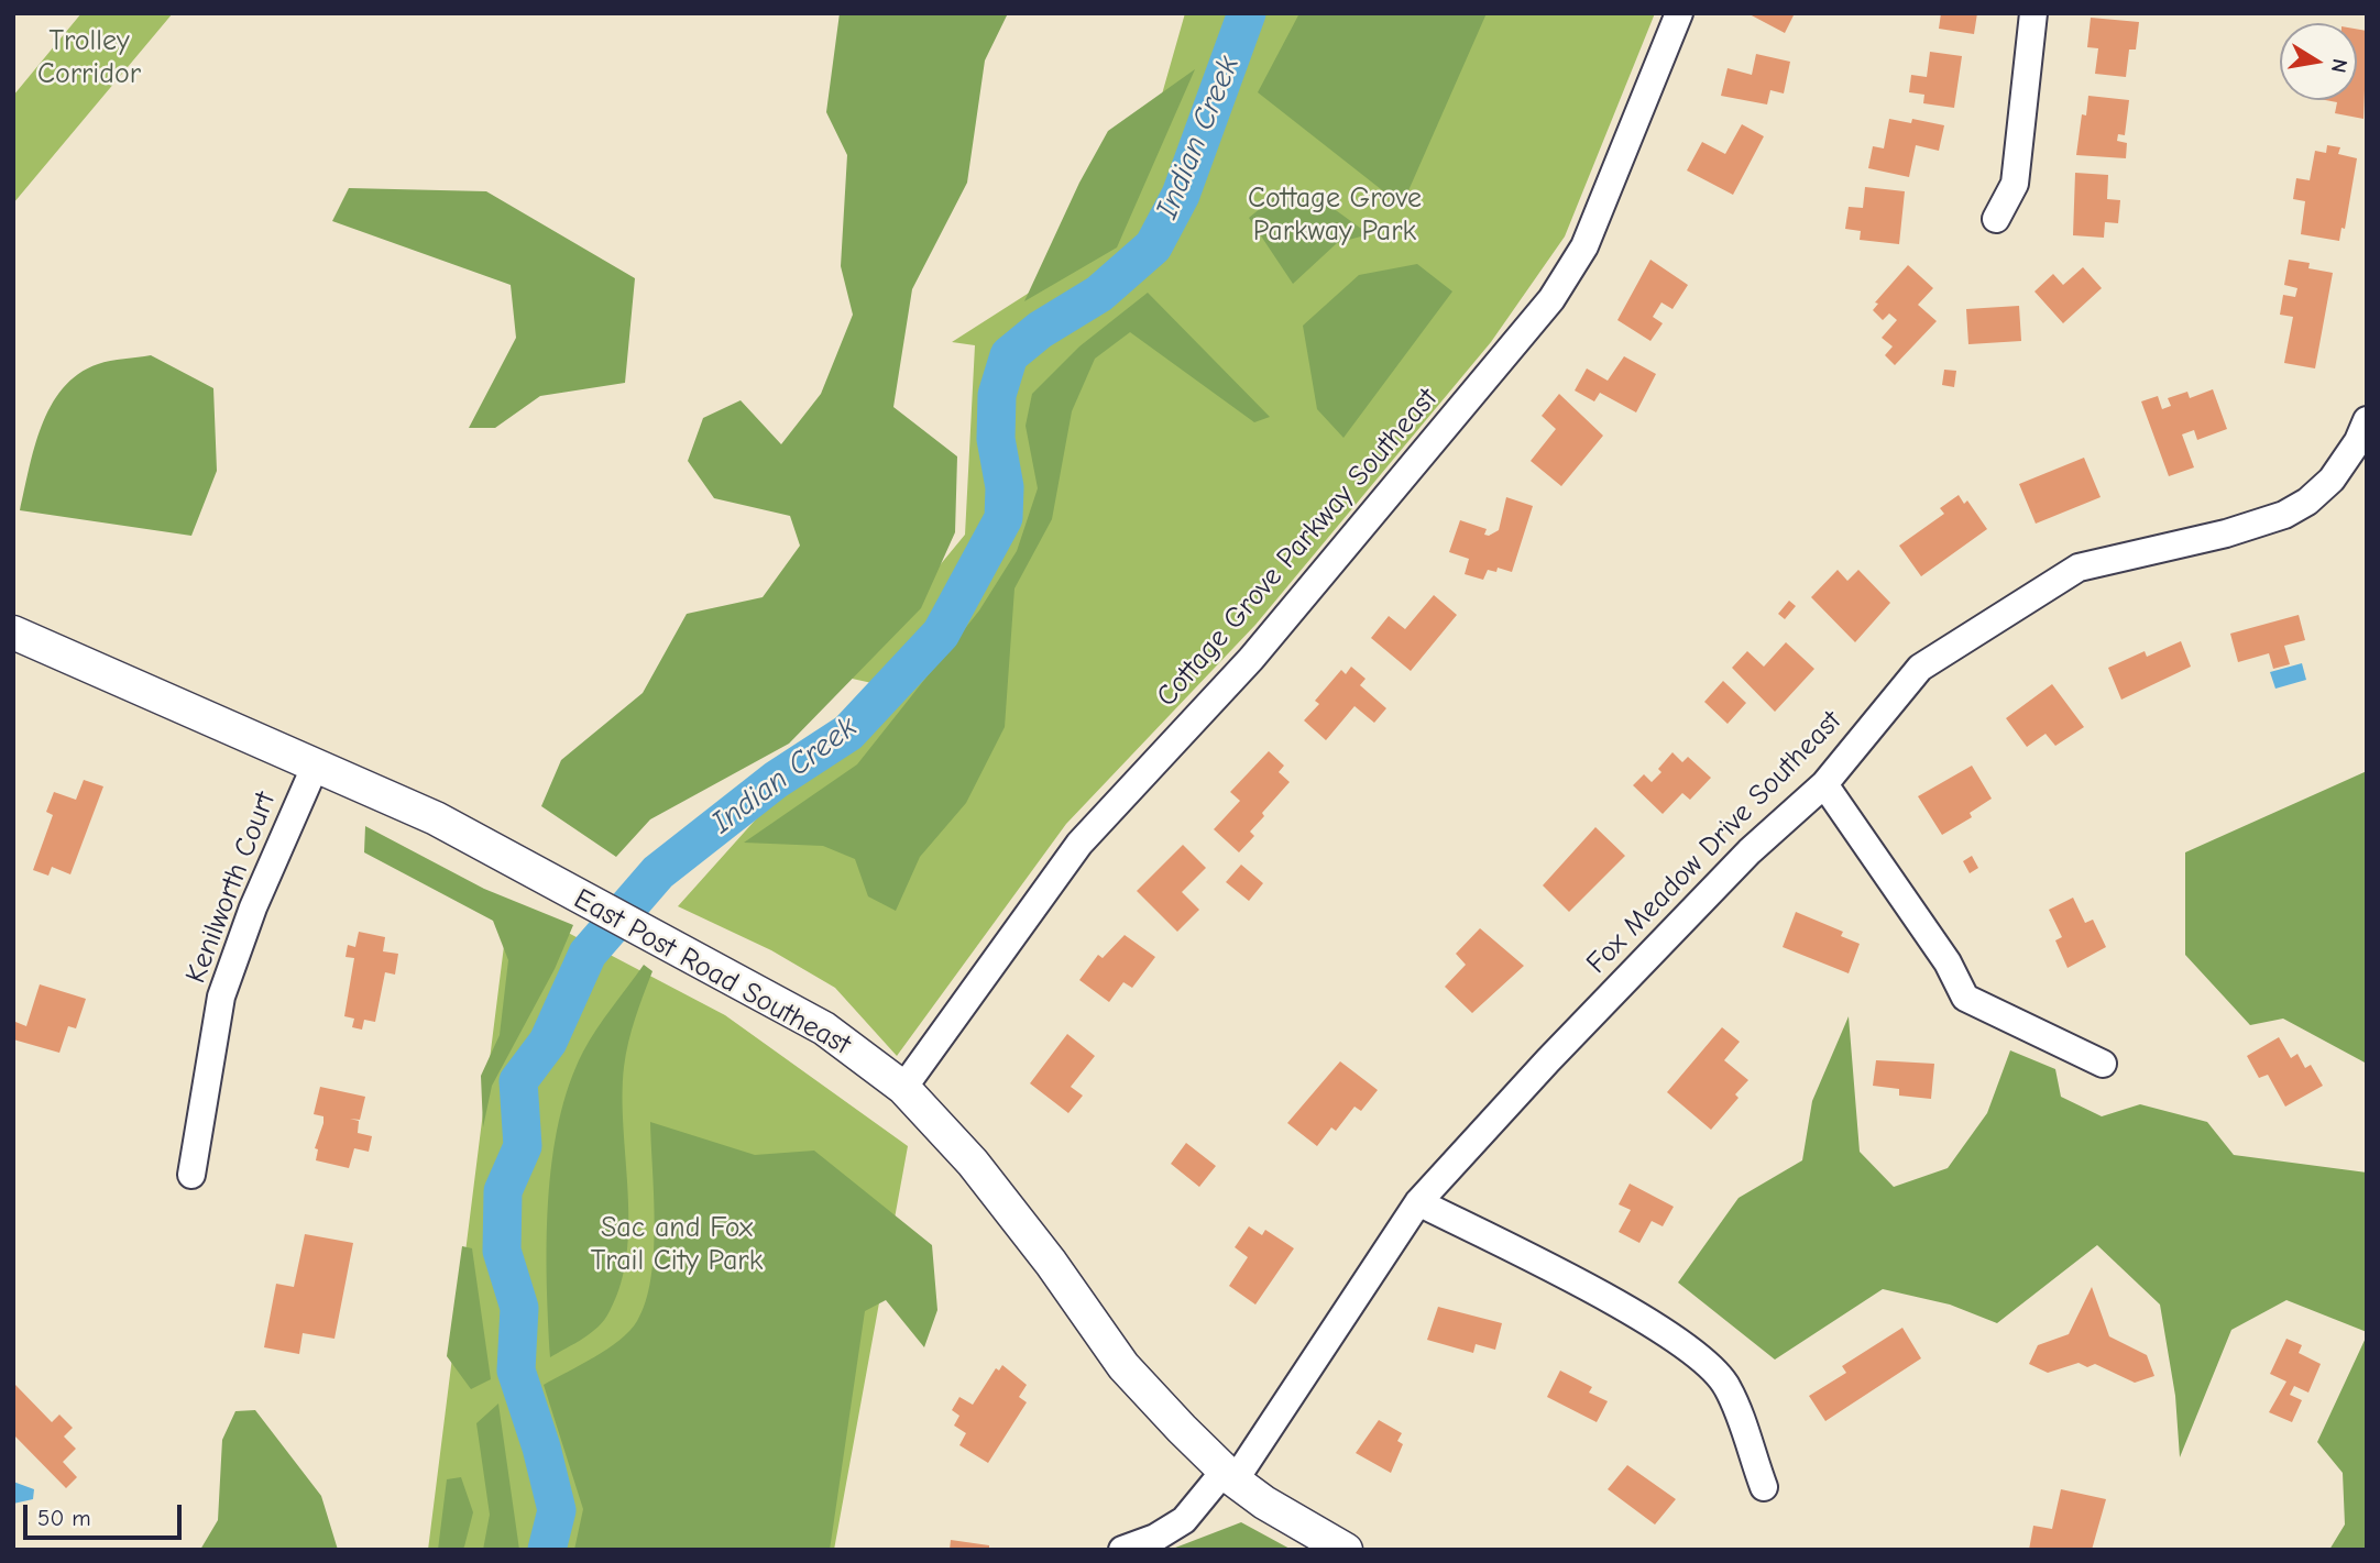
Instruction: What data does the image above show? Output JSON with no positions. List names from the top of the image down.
{
  "streets": {
    "main road": ["East Post Road Southeast"],
    "street": ["Cottage Grove Parkway Southeast", "Fox Meadow Drive Southeast", "Kenilworth Court"]
  },
  "crossings": [
    ["Cottage Grove Parkway Southeast", "East Post Road Southeast"],
    ["Fox Meadow Drive Southeast", "East Post Road Southeast"],
    ["Kenilworth Court", "East Post Road Southeast"]
  ],
  "water": ["Indian Creek"],
  "parks": ["Trolley Corridor", "Cottage Grove Parkway Park", "Sac and Fox Trail City Park"],
  "scale_bar": "50 m",
  "north": "right"
}
